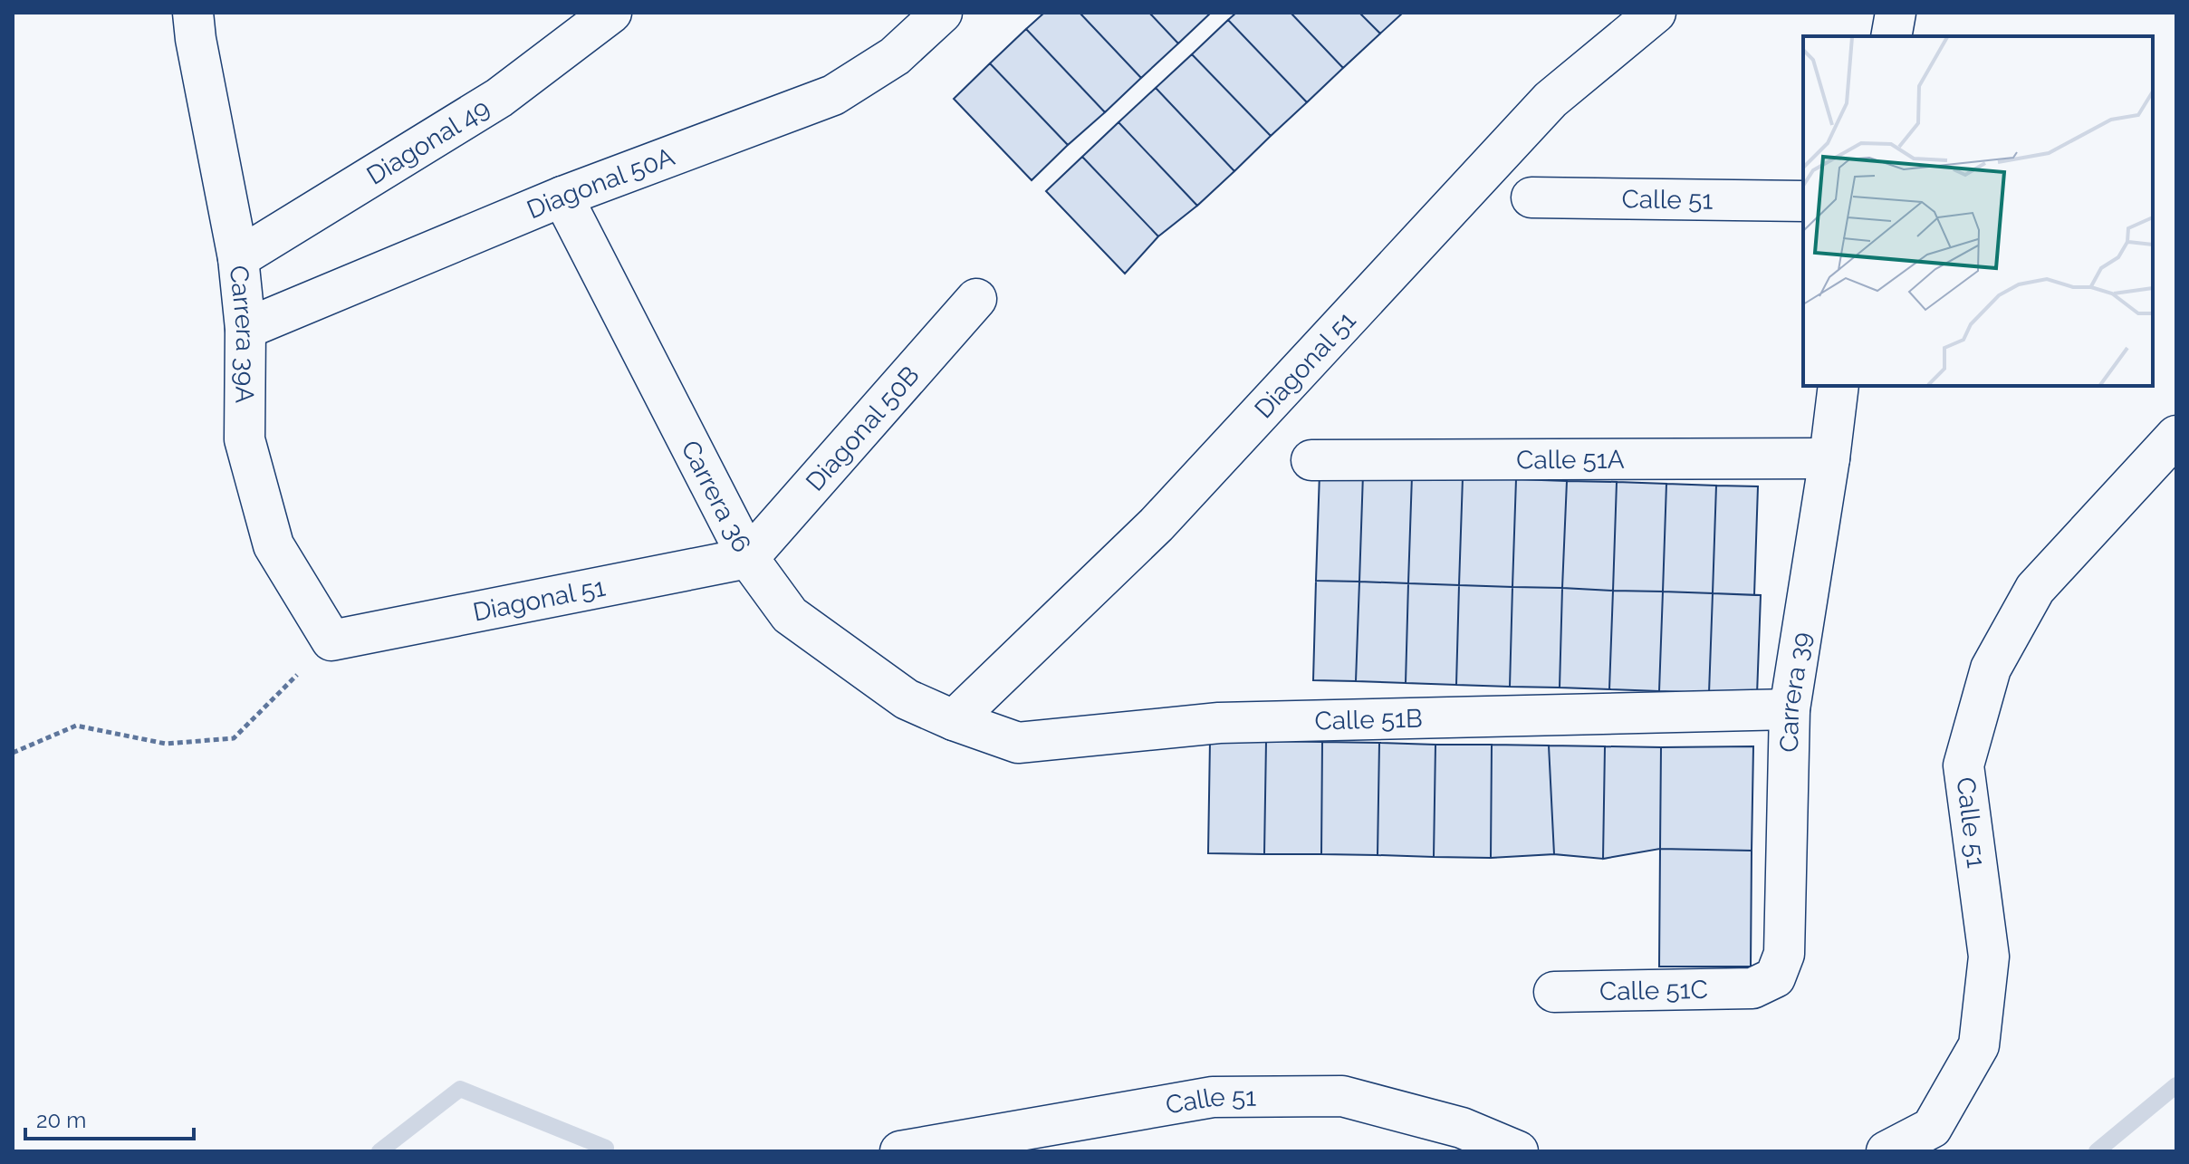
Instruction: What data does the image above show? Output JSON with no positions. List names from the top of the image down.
{
  "streets": {
    "street": [
      "Diagonal 49",
      "Diagonal 50A",
      "Calle 51",
      "Carrera 39A",
      "Diagonal 51",
      "Diagonal 50B",
      "Calle 51A",
      "Carrera 36",
      "Carrera 39",
      "Calle 51B",
      "Calle 51C"
    ]
  },
  "crossings": [
    ["Diagonal 49", "Carrera 39A"],
    ["Diagonal 50A", "Carrera 39A"],
    ["Diagonal 50A", "Carrera 36"],
    ["Carrera 39A", "Diagonal 51"],
    ["Diagonal 51", "Diagonal 50B"],
    ["Diagonal 51", "Carrera 36"],
    ["Diagonal 51", "Calle 51B"],
    ["Diagonal 50B", "Carrera 36"],
    ["Calle 51A", "Carrera 39"],
    ["Carrera 36", "Calle 51B"],
    ["Carrera 39", "Calle 51B"],
    ["Carrera 39", "Calle 51C"]
  ],
  "scale_bar": "20 m"
}
